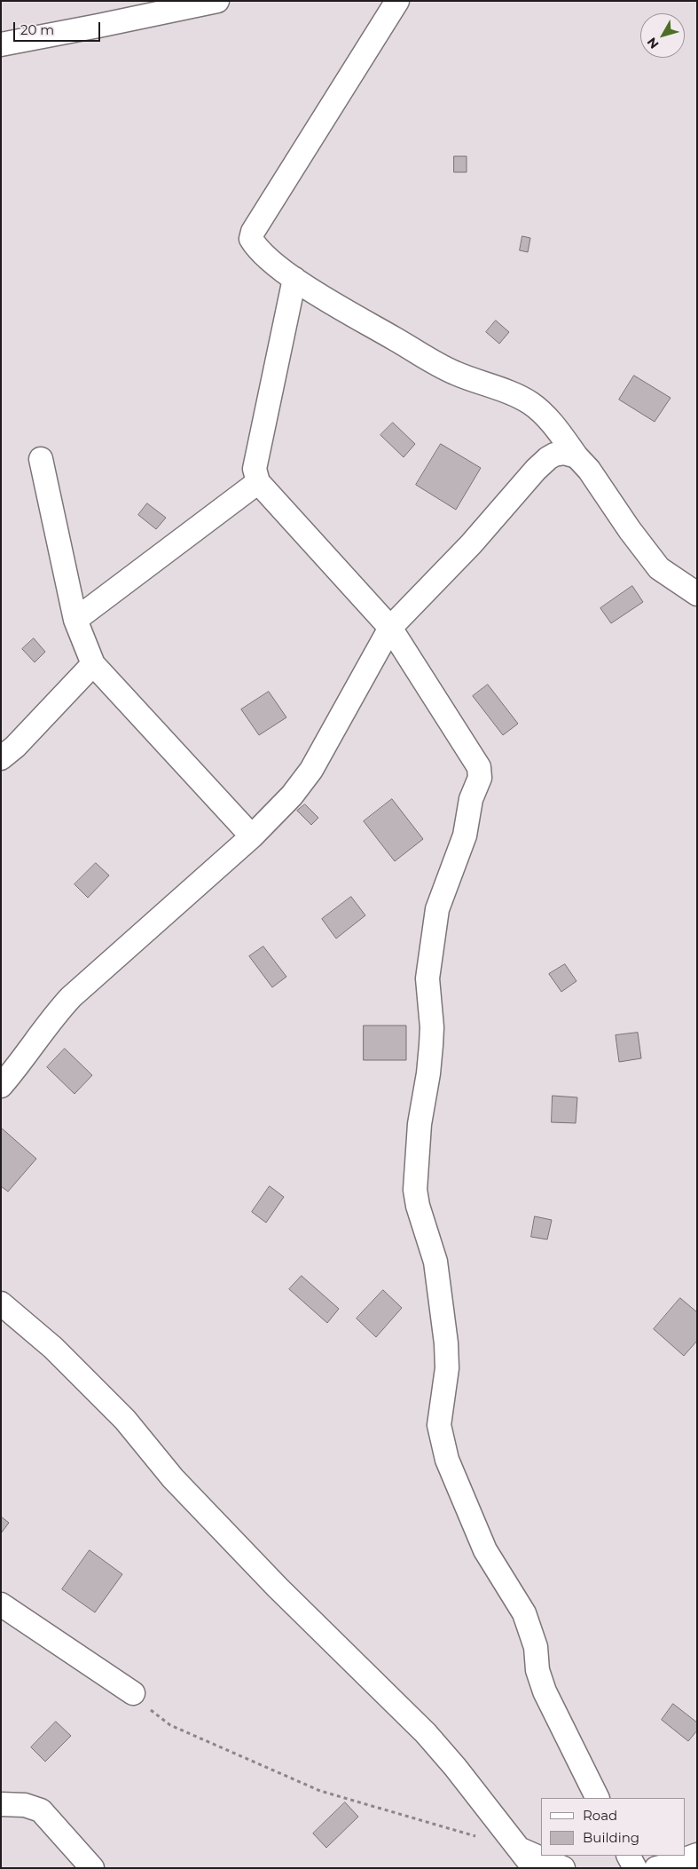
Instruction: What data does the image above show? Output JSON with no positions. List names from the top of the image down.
{
  "legend": ["Road", "Building"],
  "scale_bar": "20 m",
  "north": "bottom left"
}
